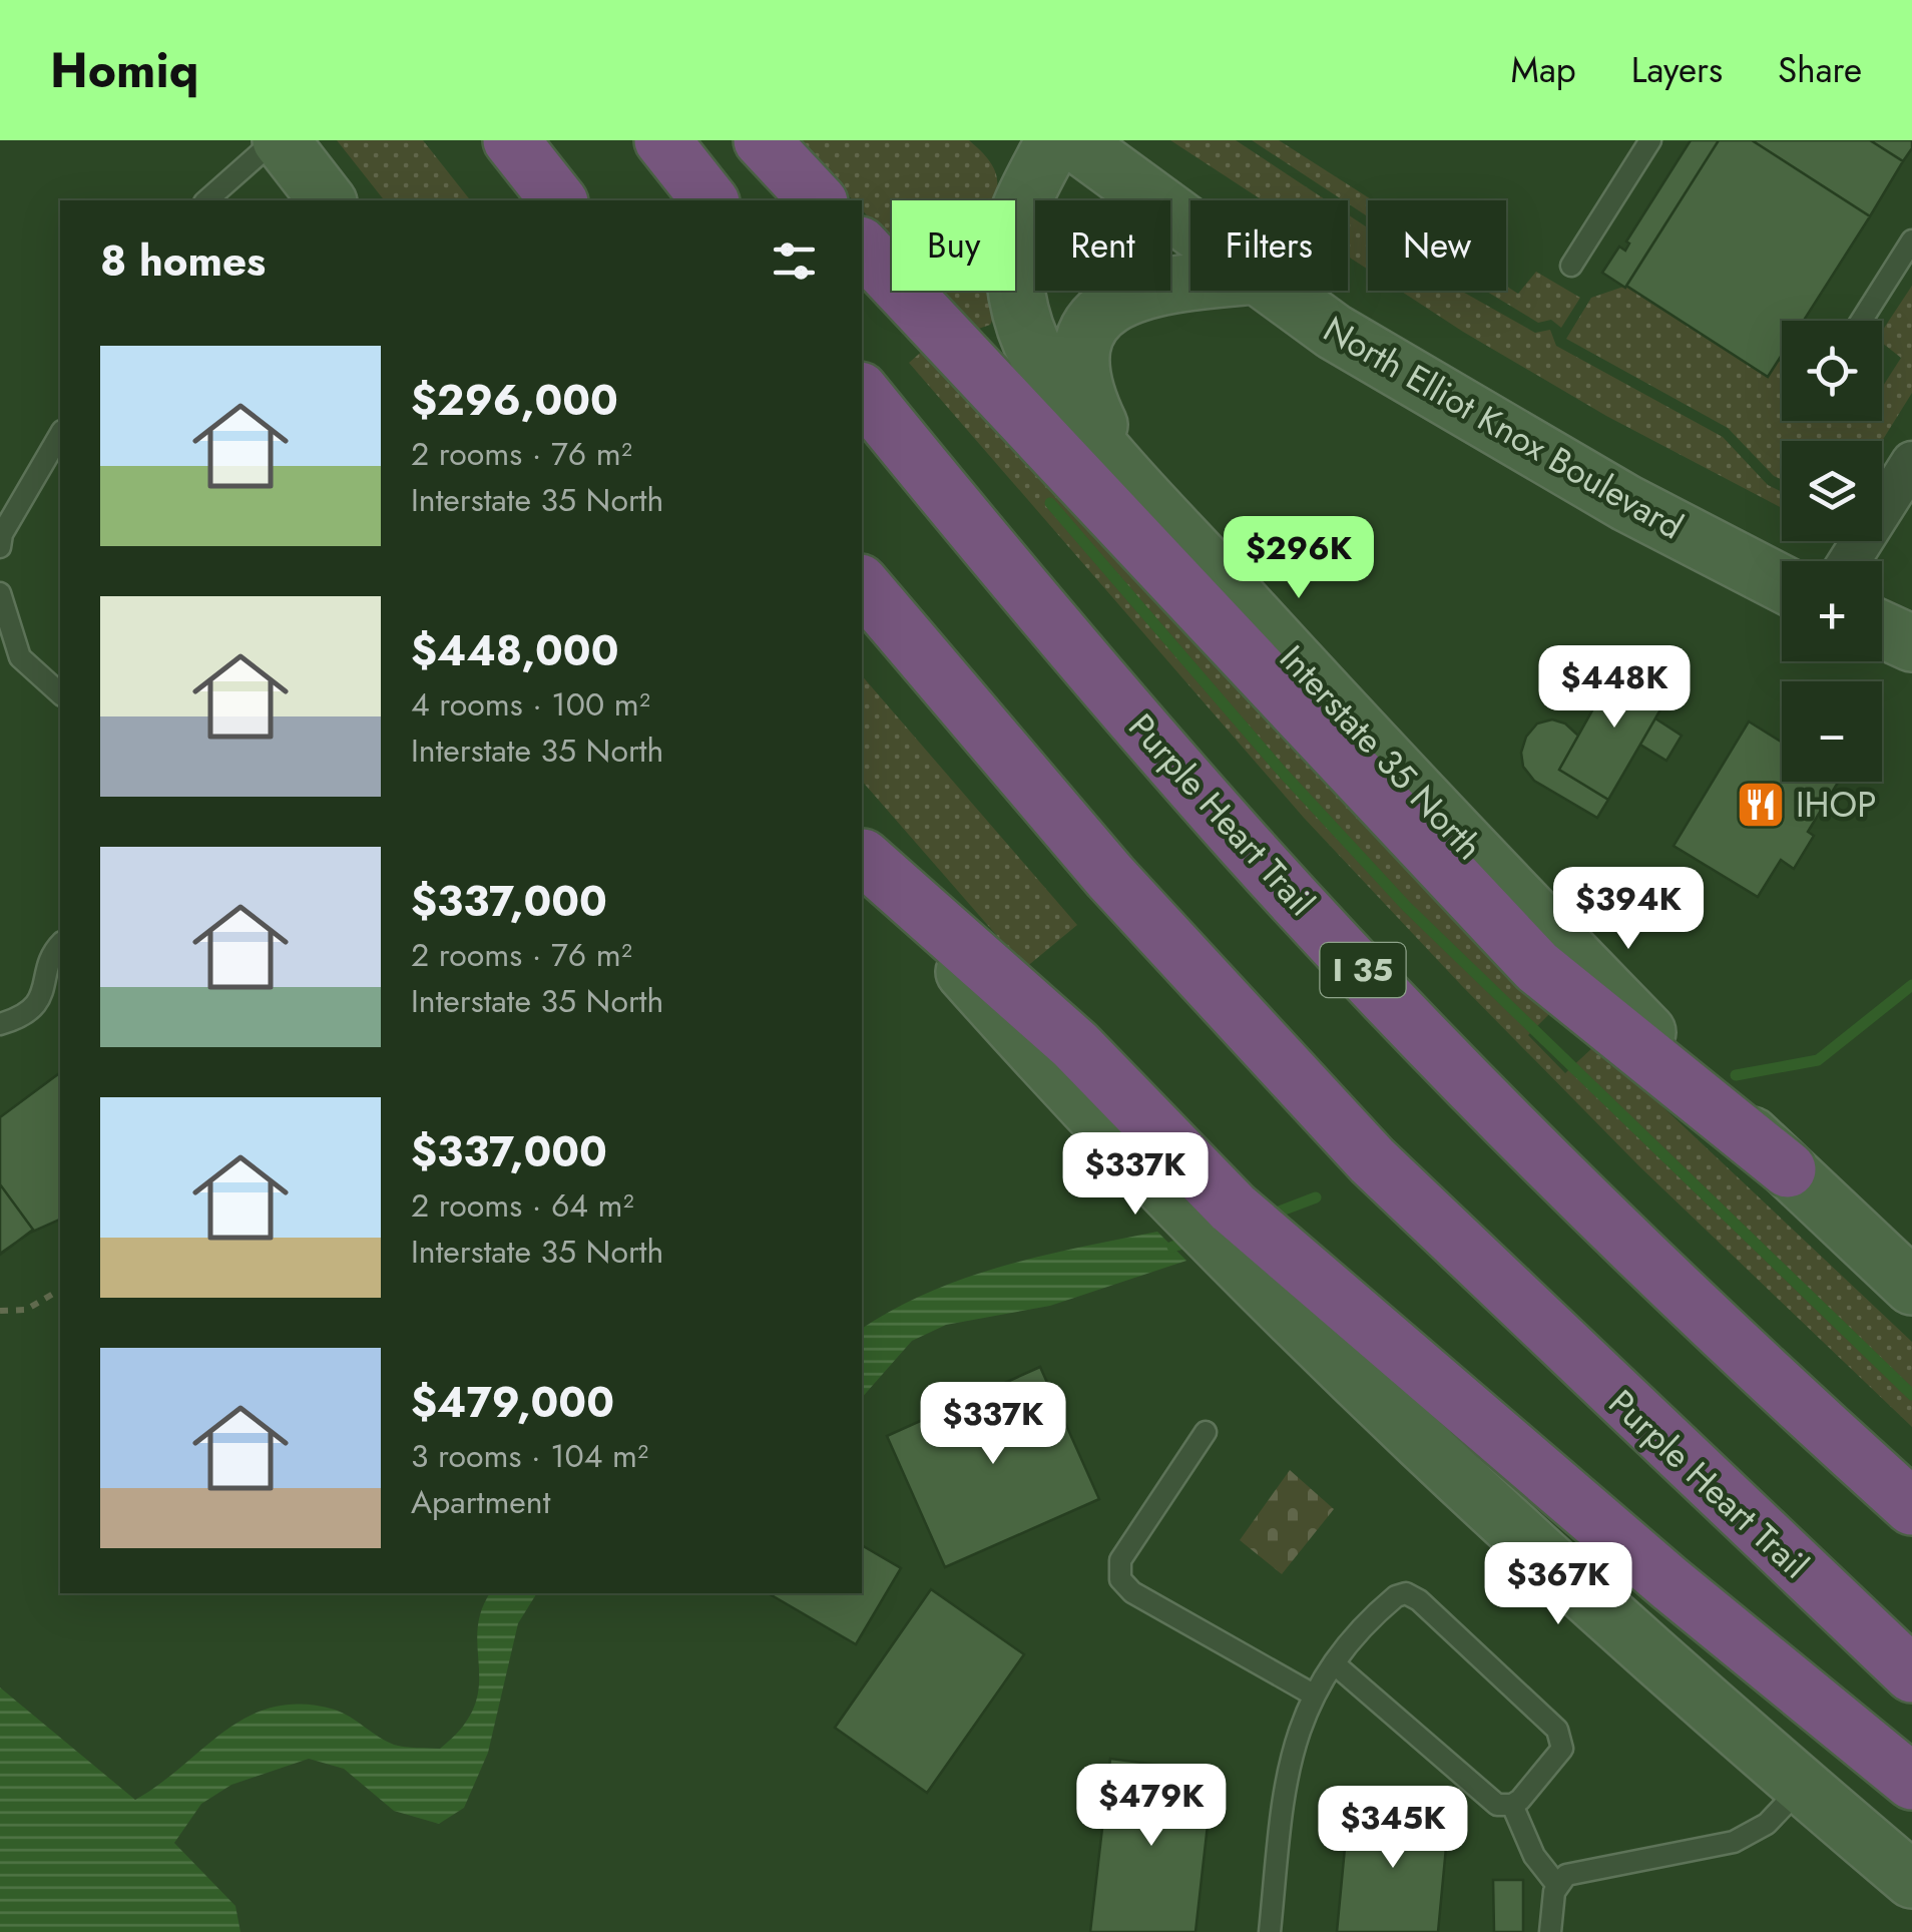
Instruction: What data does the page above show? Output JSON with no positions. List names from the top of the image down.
{
  "streets": {
    "highway": ["Purple Heart Trail", "I 35"],
    "main road": ["North Elliot Knox Boulevard", "Interstate 35 North"]
  },
  "places": {
    "restaurant": ["IHOP"]
  },
  "page": {
    "header": "Homiq",
    "nav": ["Map", "Layers", "Share"],
    "chip": [
      "Buy",
      "Rent",
      "Filters",
      "New"
    ],
    "heading": "8 homes",
    "map_buttons": ["+", "−"],
    "list": [
      {
        "name": "$296,000",
        "note": "2 rooms · 76 m² · Interstate 35 North"
      },
      {
        "name": "$448,000",
        "note": "4 rooms · 100 m² · Interstate 35 North"
      },
      {
        "name": "$337,000",
        "note": "2 rooms · 76 m² · Interstate 35 North"
      },
      {
        "name": "$337,000",
        "note": "2 rooms · 64 m² · Interstate 35 North"
      },
      {
        "name": "$479,000",
        "note": "3 rooms · 104 m² · Apartment"
      }
    ],
    "price": [
      "$296K",
      "$448K",
      "$394K",
      "$337K",
      "$337K",
      "$367K",
      "$479K",
      "$345K"
    ]
  }
}
